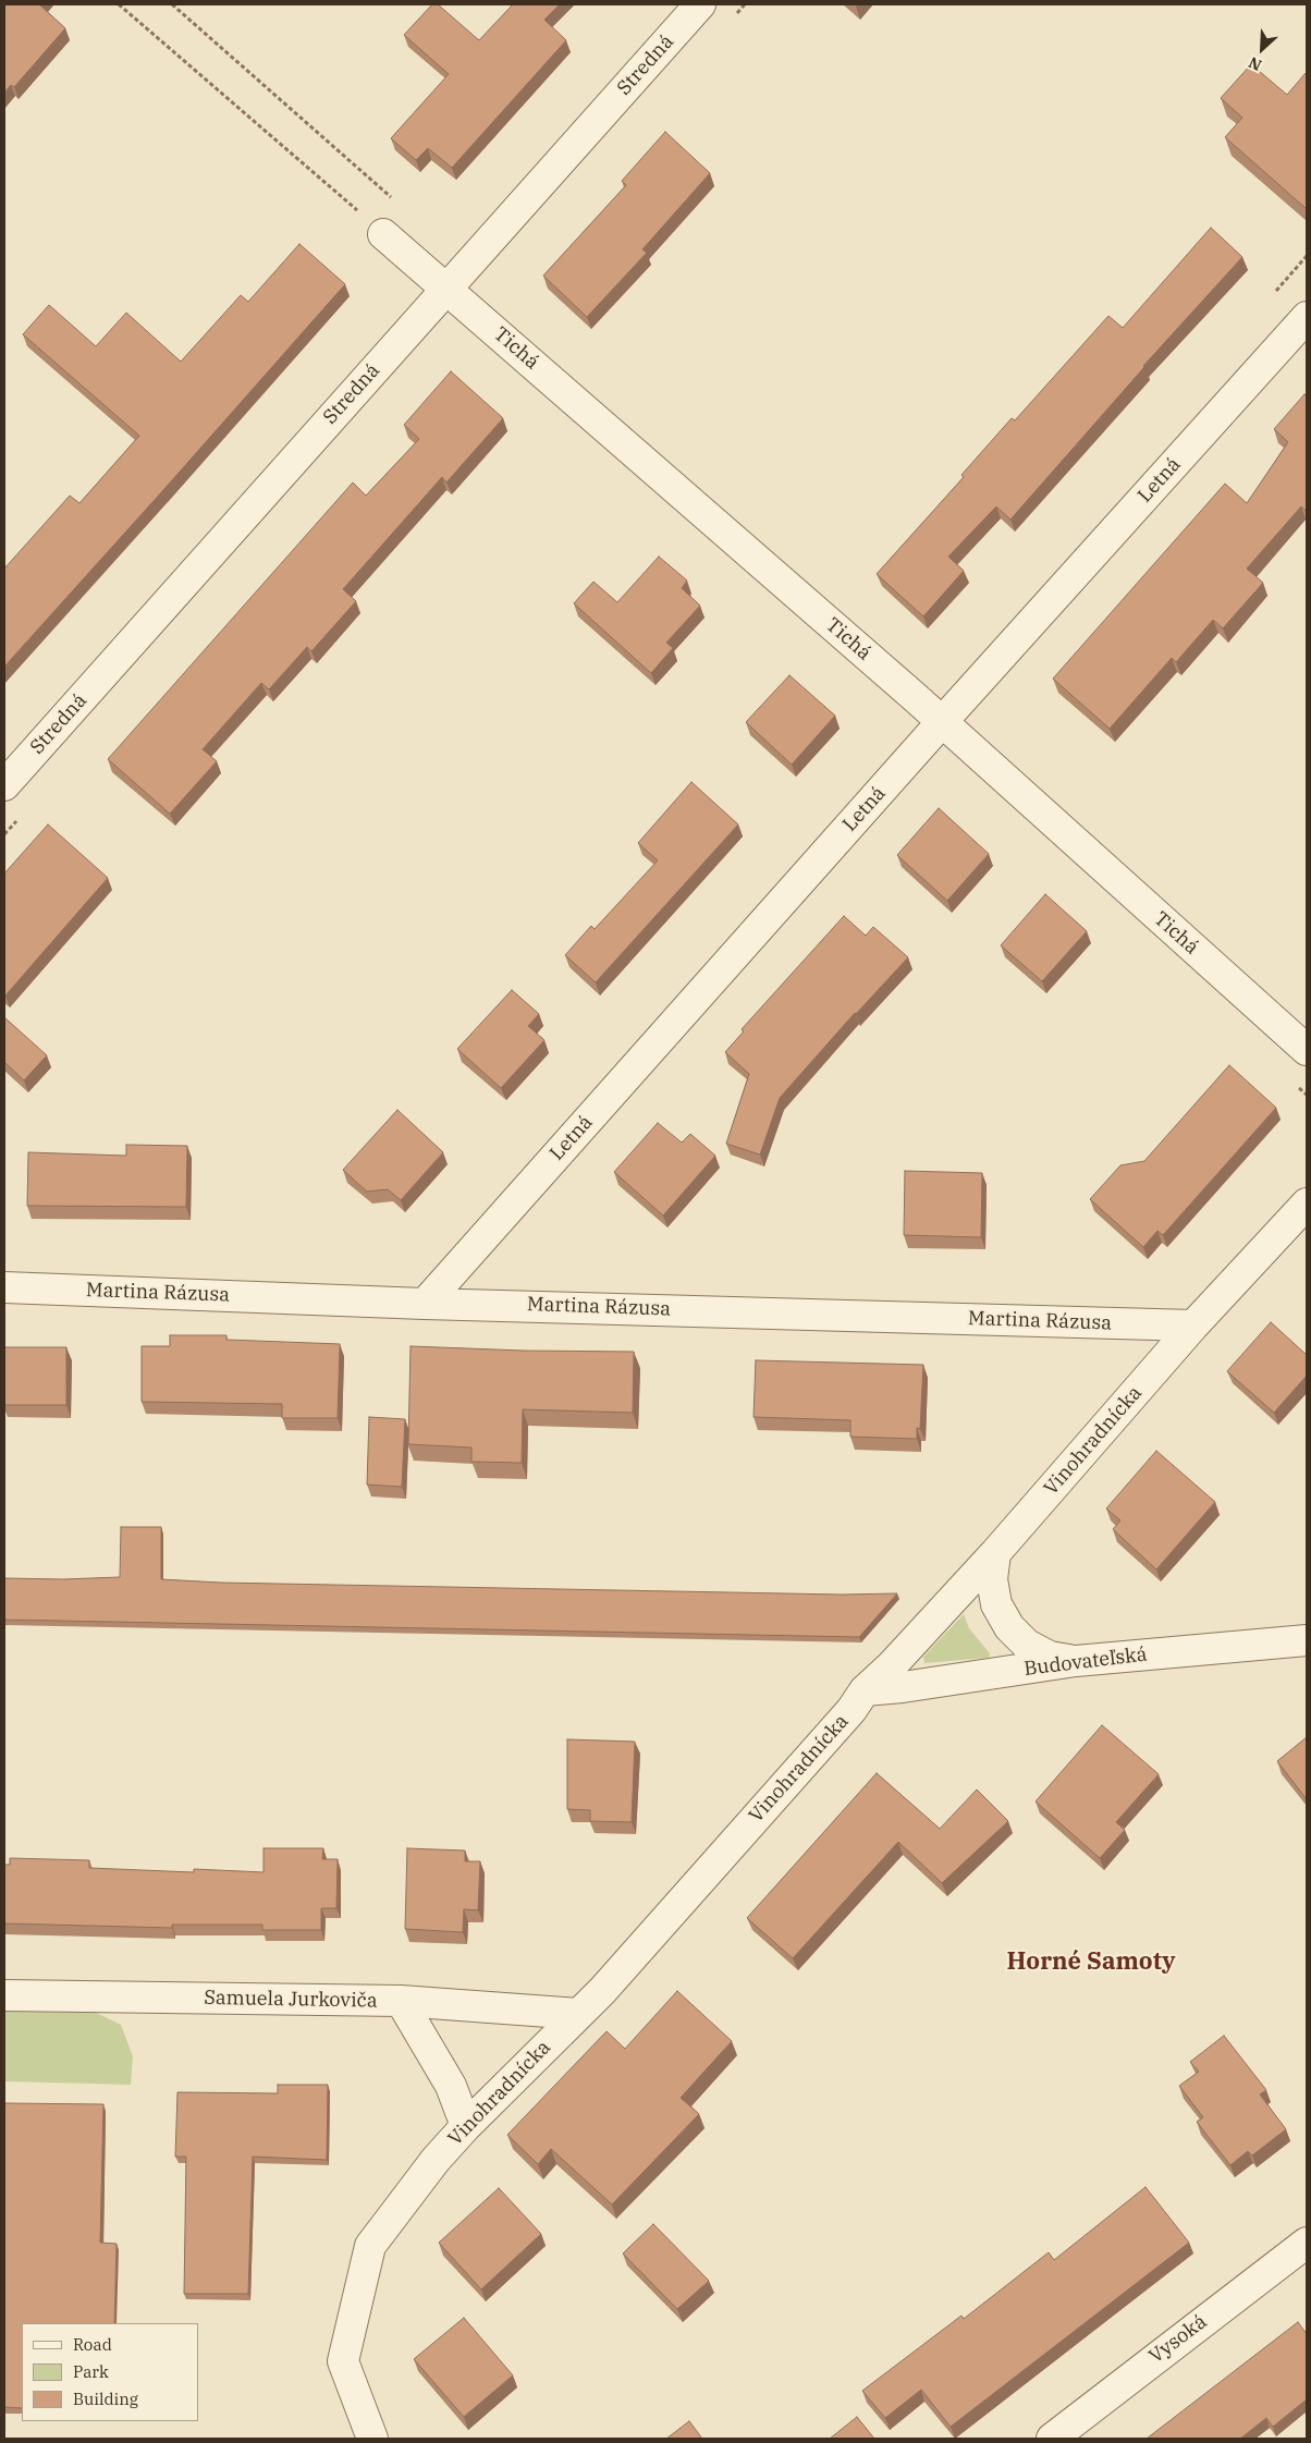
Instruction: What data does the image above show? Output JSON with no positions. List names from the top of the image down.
{
  "streets": {
    "street": [
      "Stredná",
      "Tichá",
      "Letná",
      "Martina Rázusa",
      "Vinohradnícka",
      "Budovateľská",
      "Samuela Jurkoviča",
      "Vysoká"
    ]
  },
  "crossings": [
    ["Stredná", "Tichá"],
    ["Tichá", "Letná"],
    ["Letná", "Martina Rázusa"],
    ["Martina Rázusa", "Vinohradnícka"],
    ["Vinohradnícka", "Budovateľská"],
    ["Vinohradnícka", "Samuela Jurkoviča"]
  ],
  "districts": ["Horné Samoty"],
  "legend": ["Road", "Park", "Building"],
  "north": "bottom left"
}
